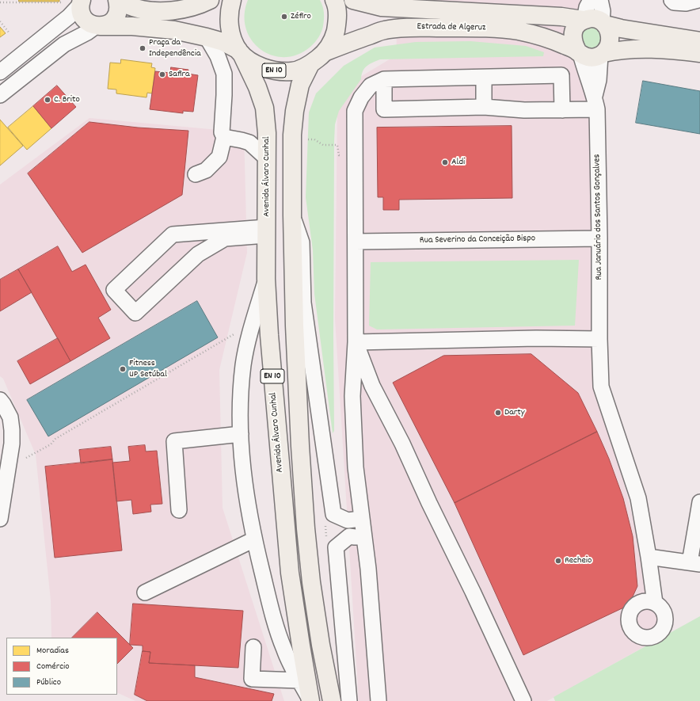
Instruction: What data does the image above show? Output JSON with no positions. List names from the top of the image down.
{
  "streets": {
    "main road": ["Estrada de Algeruz", "EN 10", "Avenida Álvaro Cunhal"],
    "street": ["Rua Januário dos Santos Gonçalves", "Rua Severino da Conceição Bispo"]
  },
  "crossings": [
    ["Estrada de Algeruz", "EN 10"],
    ["Estrada de Algeruz", "Rua Januário dos Santos Gonçalves"],
    ["EN 10", "Avenida Álvaro Cunhal"],
    ["Rua Januário dos Santos Gonçalves", "Rua Severino da Conceição Bispo"]
  ],
  "places": [
    "Zéfiro",
    "Praça da Independência",
    "Safira",
    "C. Brito",
    "Aldi",
    "Fitness UP Setúbal",
    "Darty",
    "Recheio"
  ],
  "legend": ["Moradias", "Comércio", "Público"]
}
